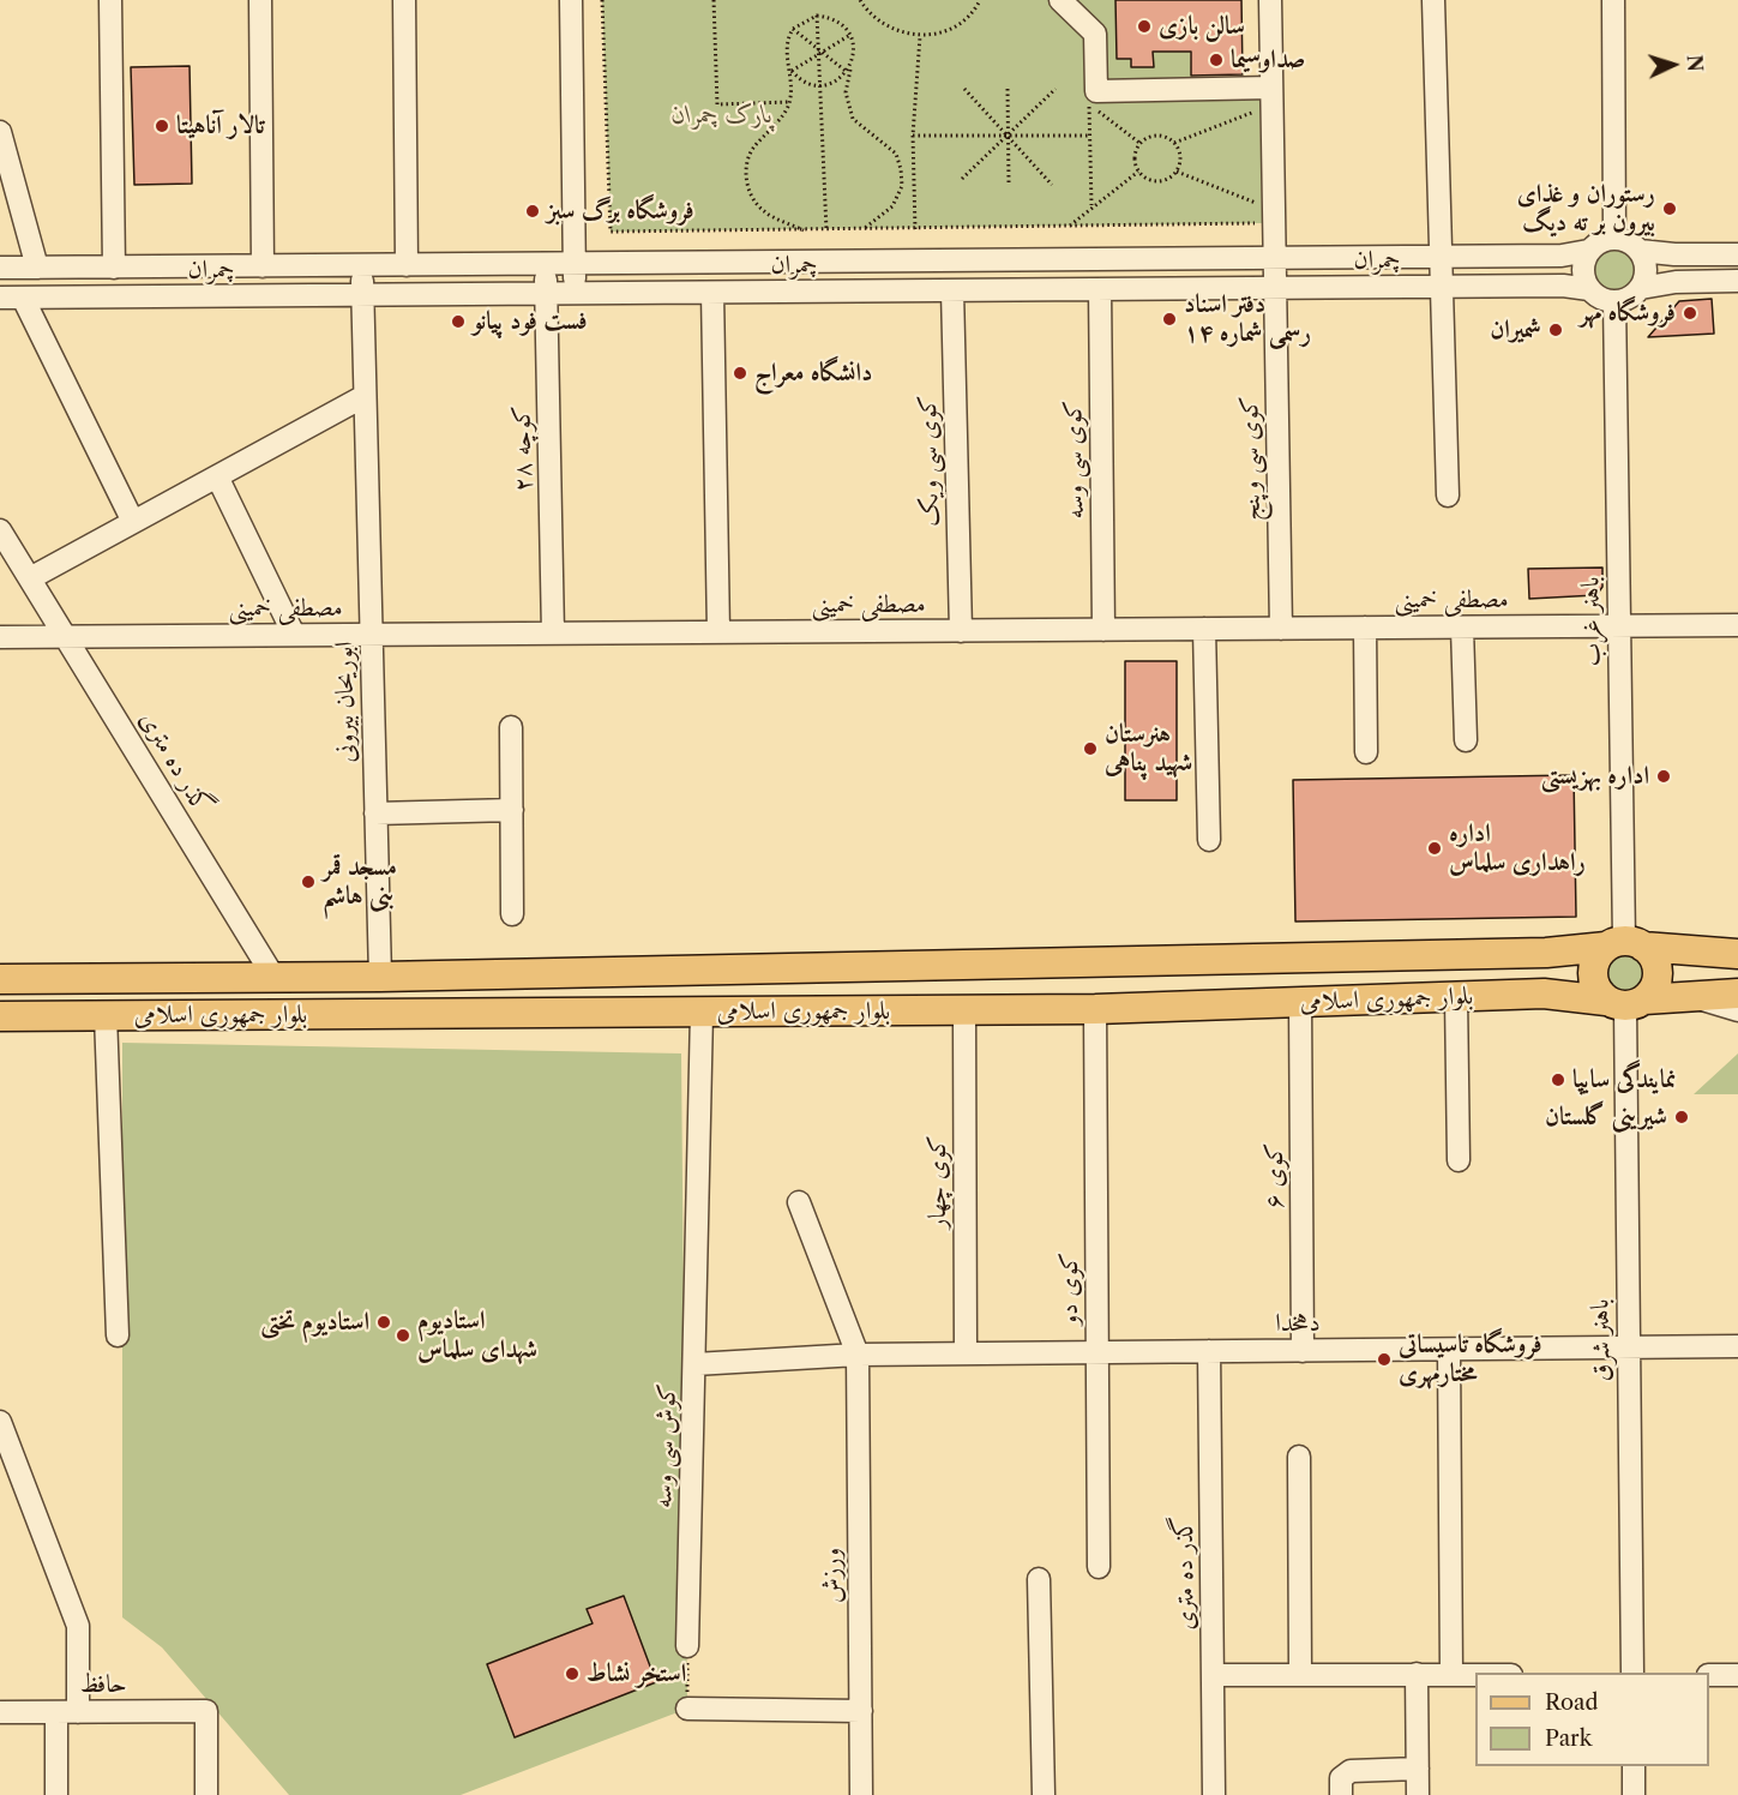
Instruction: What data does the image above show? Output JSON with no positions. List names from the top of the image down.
{
  "streets": {
    "main road": ["بلوار جمهوری اسلامی"],
    "street": [
      "چمران",
      "کوچه ۲۸",
      "کوی سی وپنج",
      "کوی سی وسه",
      "کوی سی ویک",
      "مصطفی خمینی",
      "باهنر غرب",
      "ابوریحان بیرونی",
      "گذر ده متری",
      "کوی ۶",
      "کوی چهار",
      "کوی دو",
      "دهخدا",
      "باهنر شرق",
      "کوش سی وسه",
      "ورزش",
      "حافظ"
    ]
  },
  "crossings": [
    ["چمران", "کوچه ۲۸"],
    ["چمران", "کوی سی وپنج"],
    ["چمران", "کوی سی وسه"],
    ["چمران", "کوی سی ویک"],
    ["چمران", "باهنر غرب"],
    ["چمران", "ابوریحان بیرونی"],
    ["کوچه ۲۸", "مصطفی خمینی"],
    ["کوی سی وپنج", "مصطفی خمینی"],
    ["کوی سی وسه", "مصطفی خمینی"],
    ["کوی سی ویک", "مصطفی خمینی"],
    ["مصطفی خمینی", "باهنر غرب"],
    ["مصطفی خمینی", "ابوریحان بیرونی"],
    ["مصطفی خمینی", "گذر ده متری"],
    ["باهنر غرب", "بلوار جمهوری اسلامی"],
    ["باهنر غرب", "باهنر شرق"],
    ["ابوریحان بیرونی", "بلوار جمهوری اسلامی"],
    ["گذر ده متری", "بلوار جمهوری اسلامی"],
    ["گذر ده متری", "دهخدا"],
    ["بلوار جمهوری اسلامی", "کوی ۶"],
    ["بلوار جمهوری اسلامی", "کوی چهار"],
    ["بلوار جمهوری اسلامی", "کوی دو"],
    ["بلوار جمهوری اسلامی", "باهنر شرق"],
    ["بلوار جمهوری اسلامی", "کوش سی وسه"],
    ["کوی ۶", "دهخدا"],
    ["کوی چهار", "دهخدا"],
    ["کوی دو", "دهخدا"],
    ["دهخدا", "باهنر شرق"],
    ["دهخدا", "ورزش"]
  ],
  "parks": ["پارک چمران"],
  "places": [
    "سالن بازی",
    "صداوسیما",
    "تالار آناهیتا",
    "رستوران و غذای بیرون بر ته دیگ",
    "فروشگاه برگ سبز",
    "فروشگاه مهر",
    "دفتر اسناد رسمی شماره ۱۴",
    "فست فود پیانو",
    "شمیران",
    "دانشگاه معراج",
    "هنرستان شهید پناهی",
    "اداره بهزیستی",
    "اداره راهداری سلماس",
    "مسجد قمر بنی هاشم",
    "نمایندگی سایپا",
    "شیرینی گلستان",
    "استادیوم تختی",
    "استادیوم شهدای سلماس",
    "فروشگاه تاسیساتی مختارمهری",
    "استخر نشاط"
  ],
  "legend": ["Road", "Park"],
  "north": "right"
}
